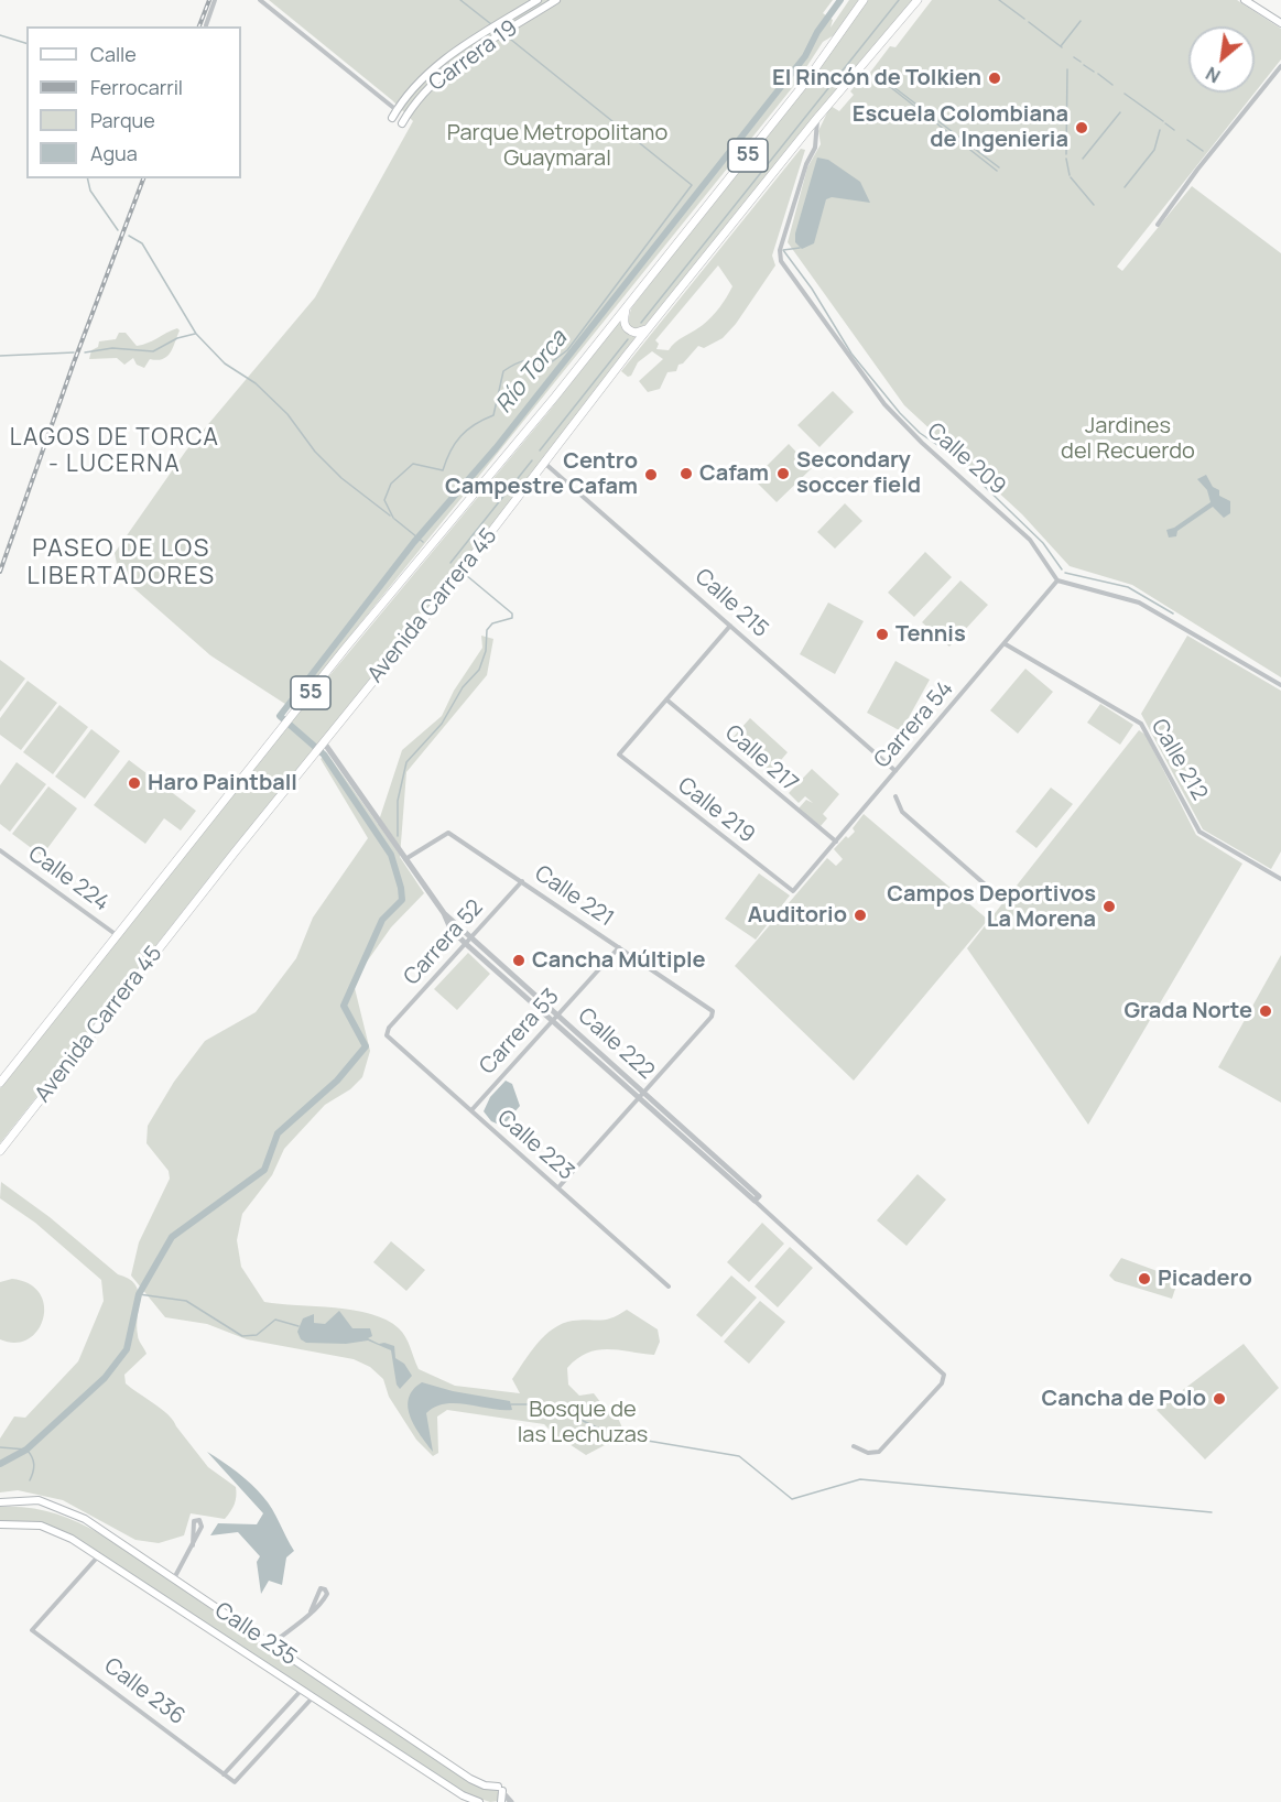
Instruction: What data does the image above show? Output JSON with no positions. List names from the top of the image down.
{
  "streets": {
    "highway": ["55", "Avenida Carrera 45"],
    "main road": ["Carrera 19", "Calle 235"],
    "street": [
      "Calle 209",
      "Calle 215",
      "Carrera 54",
      "Calle 217",
      "Calle 212",
      "Calle 219",
      "Calle 224",
      "Calle 221",
      "Carrera 52",
      "Carrera 53",
      "Calle 222",
      "Calle 223",
      "Calle 236"
    ]
  },
  "crossings": [
    ["Calle 209", "Avenida Carrera 45"],
    ["Calle 209", "Carrera 54"],
    ["Calle 215", "Avenida Carrera 45"],
    ["Calle 215", "Carrera 54"],
    ["Avenida Carrera 45", "Calle 224"],
    ["Avenida Carrera 45", "Calle 222"],
    ["Carrera 54", "Calle 217"],
    ["Carrera 54", "Calle 212"],
    ["Carrera 54", "Calle 219"],
    ["Calle 217", "Calle 219"],
    ["Calle 221", "Carrera 52"],
    ["Calle 221", "Carrera 53"],
    ["Calle 221", "Calle 222"],
    ["Carrera 52", "Calle 222"],
    ["Carrera 52", "Calle 223"],
    ["Carrera 53", "Calle 222"],
    ["Carrera 53", "Calle 223"],
    ["Calle 235", "Calle 236"]
  ],
  "districts": ["LAGOS DE TORCA - LUCERNA", "PASEO DE LOS LIBERTADORES"],
  "water": ["Río Torca"],
  "parks": ["Parque Metropolitano Guaymaral", "Jardines del Recuerdo", "Bosque de las Lechuzas"],
  "places": [
    "El Rincón de Tolkien",
    "Escuela Colombiana de Ingenieria",
    "Cafam",
    "Secondary soccer field",
    "Centro Campestre Cafam",
    "Tennis",
    "Haro Paintball",
    "Campos Deportivos La Morena",
    "Auditorio",
    "Cancha Múltiple",
    "Grada Norte",
    "Picadero",
    "Cancha de Polo"
  ],
  "legend": [
    "Calle",
    "Ferrocarril",
    "Parque",
    "Agua"
  ],
  "north": "bottom left"
}
